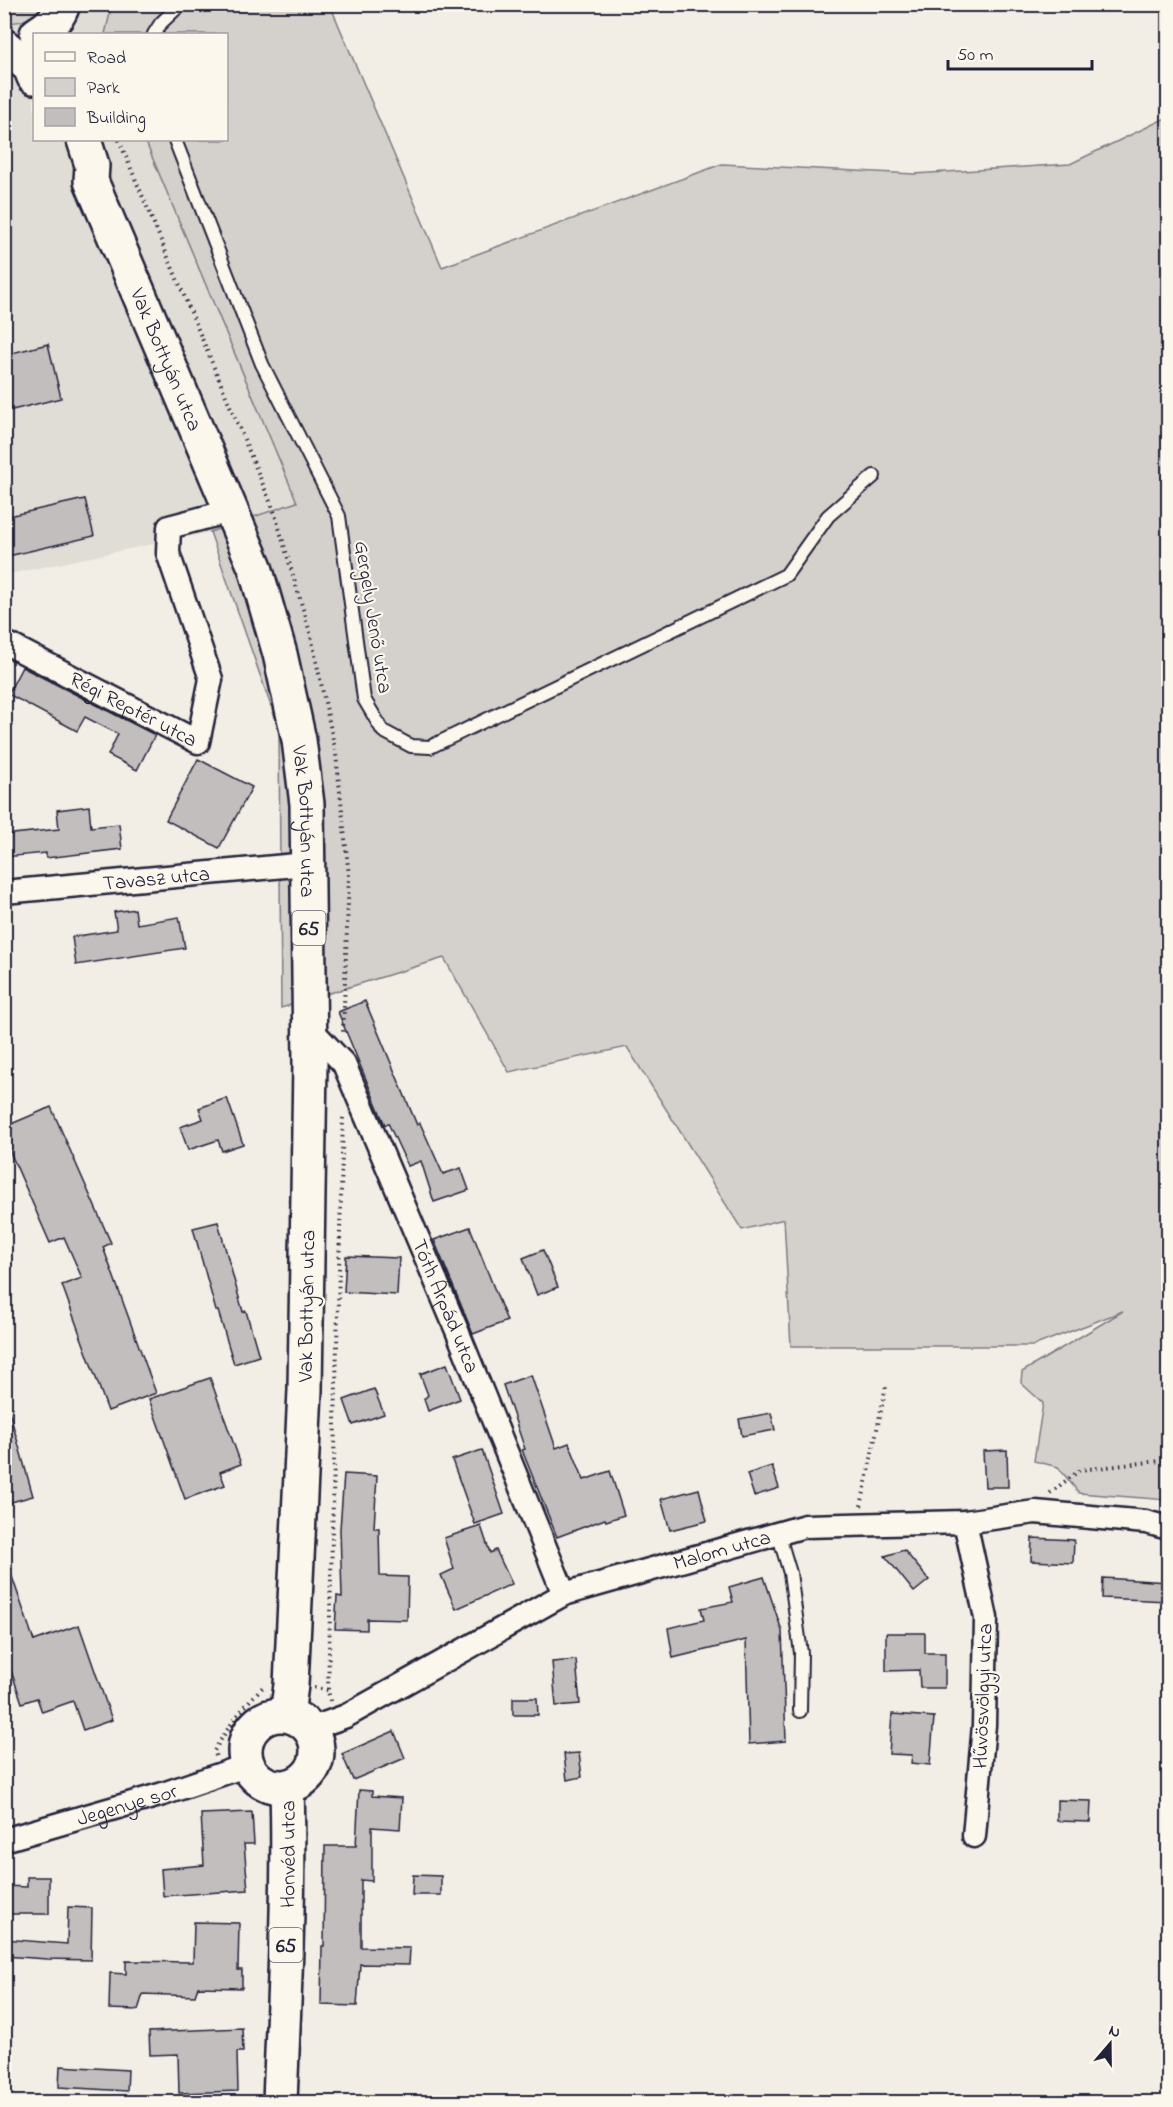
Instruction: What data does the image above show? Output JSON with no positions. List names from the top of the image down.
{
  "streets": {
    "main road": ["Vak Bottyán utca", "65", "Honvéd utca"],
    "street": [
      "Régi Reptér utca",
      "Tavasz utca",
      "Tóth Árpád utca",
      "Malom utca",
      "Hűvösvölgyi utca",
      "Jegenye sor"
    ],
    "lane": ["Gergely Jenő utca"]
  },
  "crossings": [
    ["Vak Bottyán utca", "Régi Reptér utca"],
    ["Vak Bottyán utca", "Tavasz utca"],
    ["Vak Bottyán utca", "65"],
    ["Vak Bottyán utca", "Tóth Árpád utca"],
    ["Vak Bottyán utca", "Malom utca"],
    ["Vak Bottyán utca", "Jegenye sor"],
    ["Vak Bottyán utca", "Honvéd utca"],
    ["65", "Malom utca"],
    ["65", "Jegenye sor"],
    ["65", "Honvéd utca"],
    ["Tóth Árpád utca", "Malom utca"],
    ["Malom utca", "Hűvösvölgyi utca"],
    ["Malom utca", "Jegenye sor"],
    ["Malom utca", "Honvéd utca"],
    ["Jegenye sor", "Honvéd utca"]
  ],
  "legend": ["Road", "Park", "Building"],
  "scale_bar": "50 m",
  "north": "top"
}
